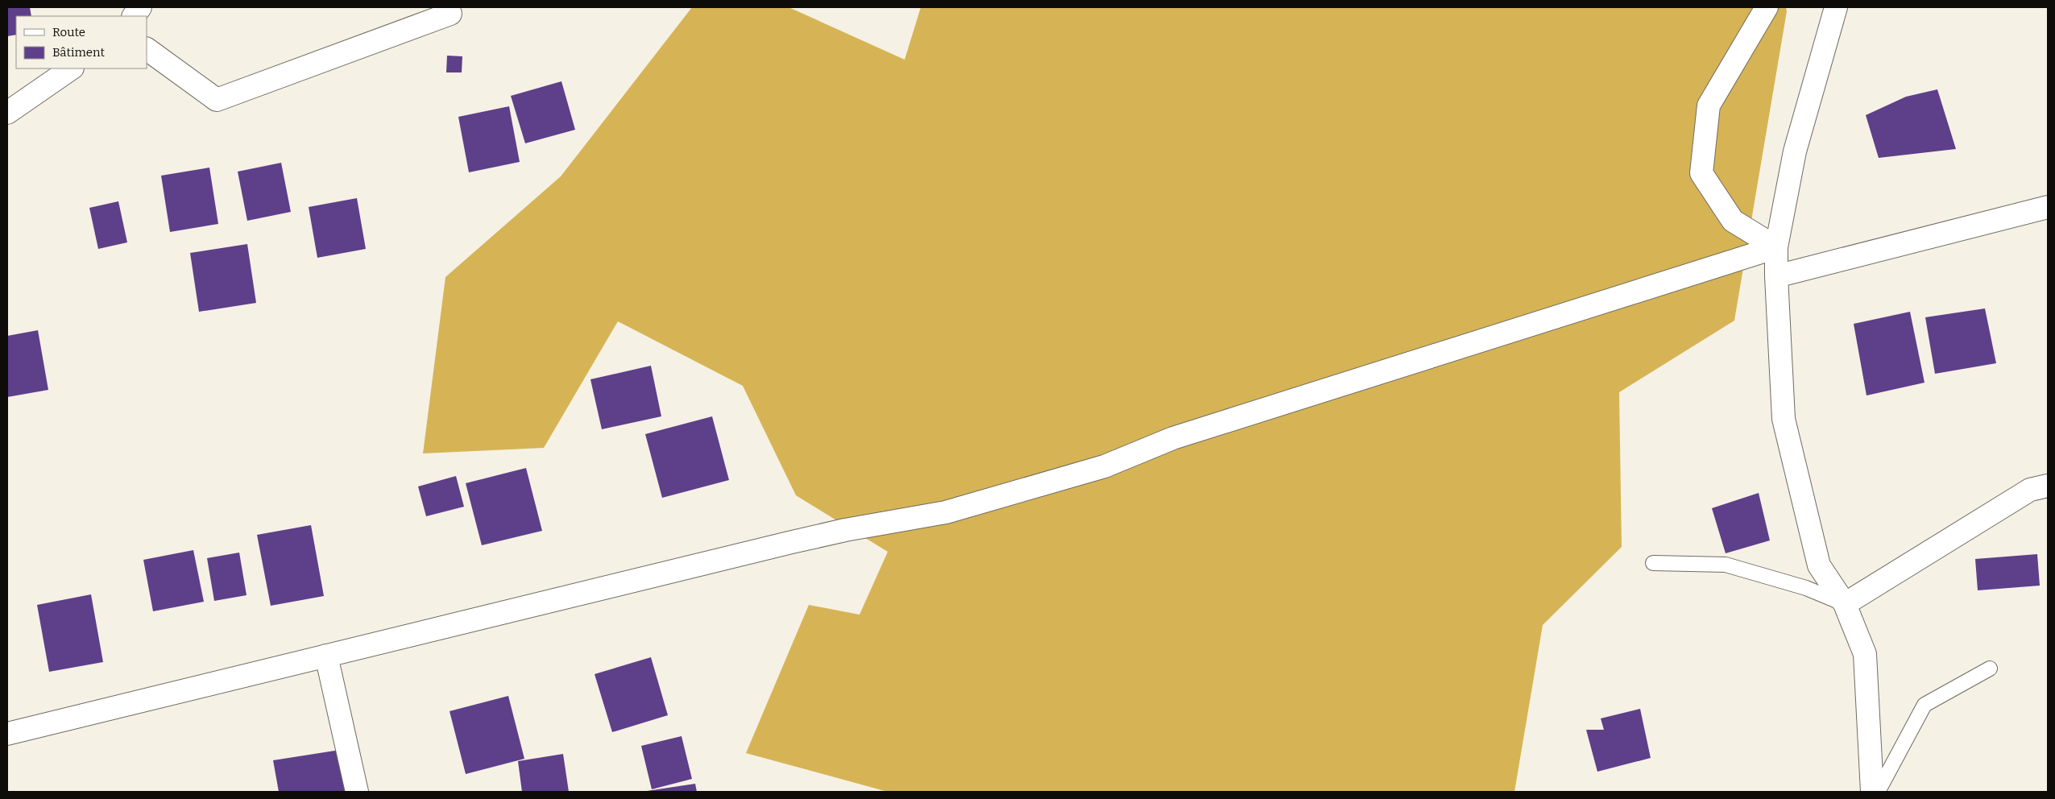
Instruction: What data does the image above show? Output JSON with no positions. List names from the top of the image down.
{
  "legend": ["Route", "Bâtiment"]
}
